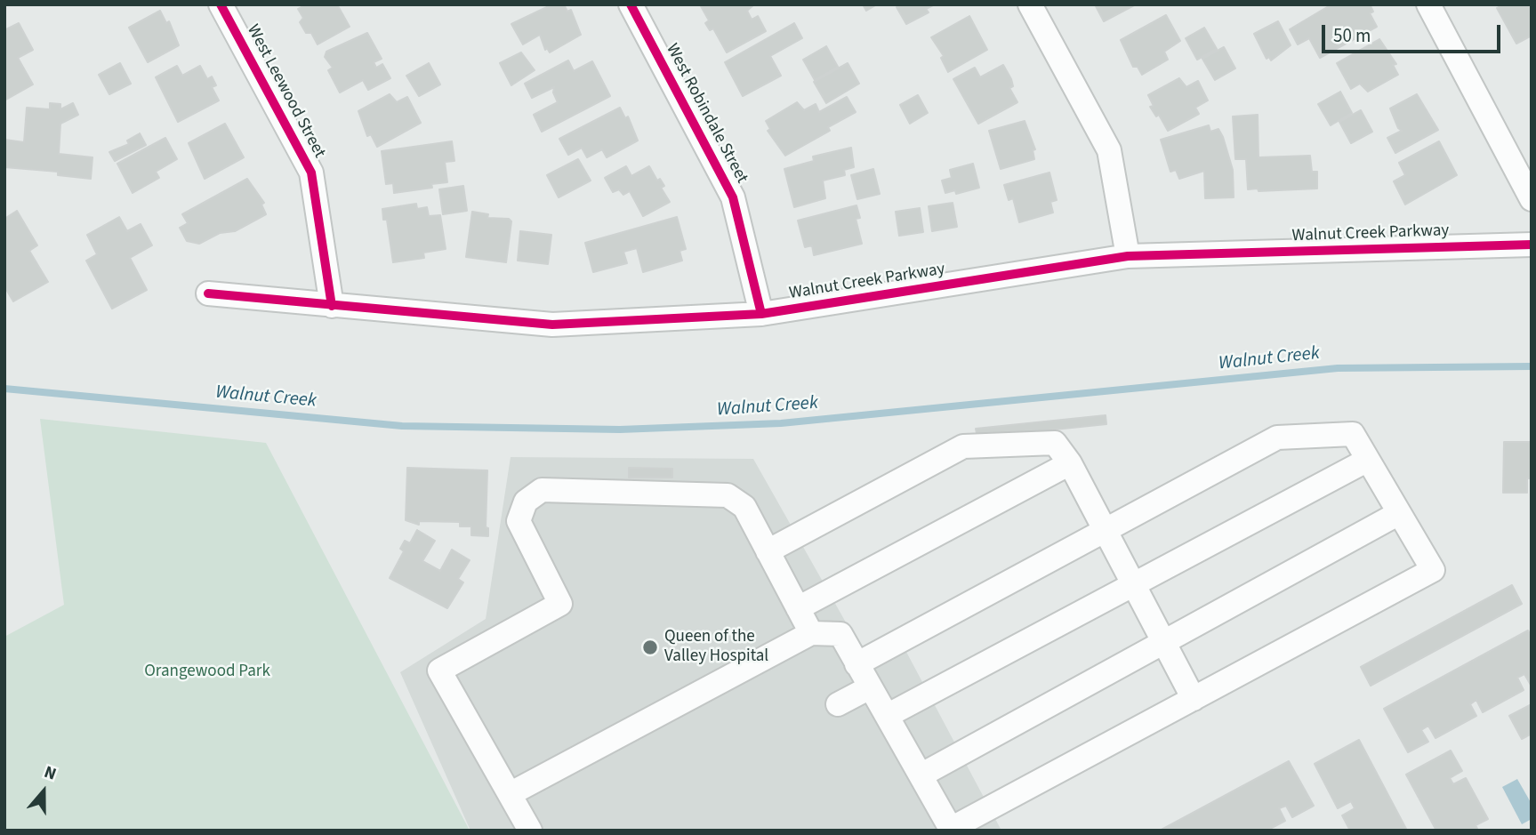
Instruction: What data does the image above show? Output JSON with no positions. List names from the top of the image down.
{
  "streets": {
    "street": ["West Leewood Street", "West Robindale Street", "Walnut Creek Parkway"]
  },
  "crossings": [
    ["West Leewood Street", "Walnut Creek Parkway"],
    ["West Robindale Street", "Walnut Creek Parkway"]
  ],
  "water": ["Walnut Creek"],
  "parks": ["Orangewood Park"],
  "places": ["Queen of the Valley Hospital"],
  "scale_bar": "50 m",
  "north": "top"
}
